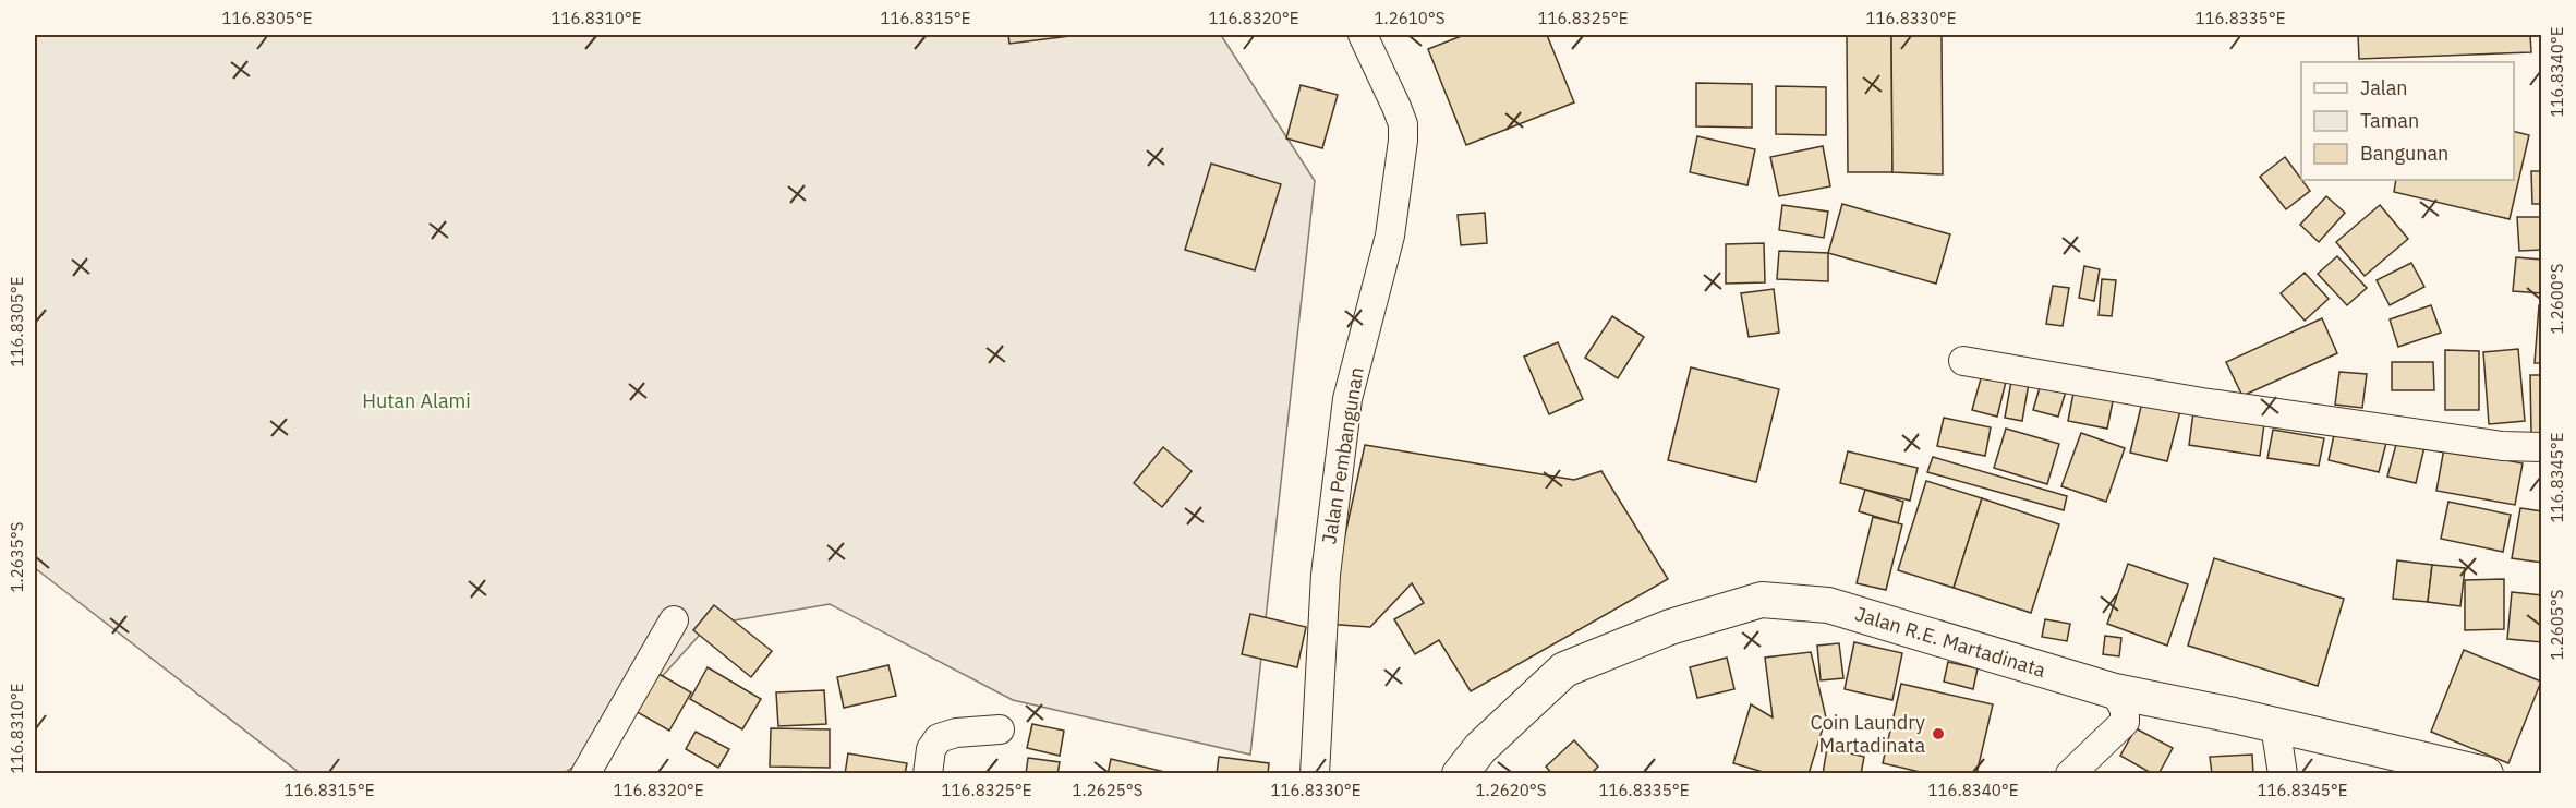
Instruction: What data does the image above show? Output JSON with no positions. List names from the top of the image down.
{
  "streets": {
    "street": ["Jalan Pembangunan", "Jalan R.E. Martadinata"]
  },
  "parks": ["Hutan Alami"],
  "places": ["Coin Laundry Martadinata"],
  "legend": ["Jalan", "Taman", "Bangunan"],
  "coordinates": [
    "116.8305°E",
    "116.8310°E",
    "116.8315°E",
    "116.8320°E",
    "1.2610°S",
    "116.8325°E",
    "116.8330°E",
    "116.8335°E",
    "116.8340°E",
    "1.2600°S",
    "116.8345°E",
    "1.2635°S",
    "1.2605°S",
    "1.2625°S",
    "1.2620°S"
  ]
}
